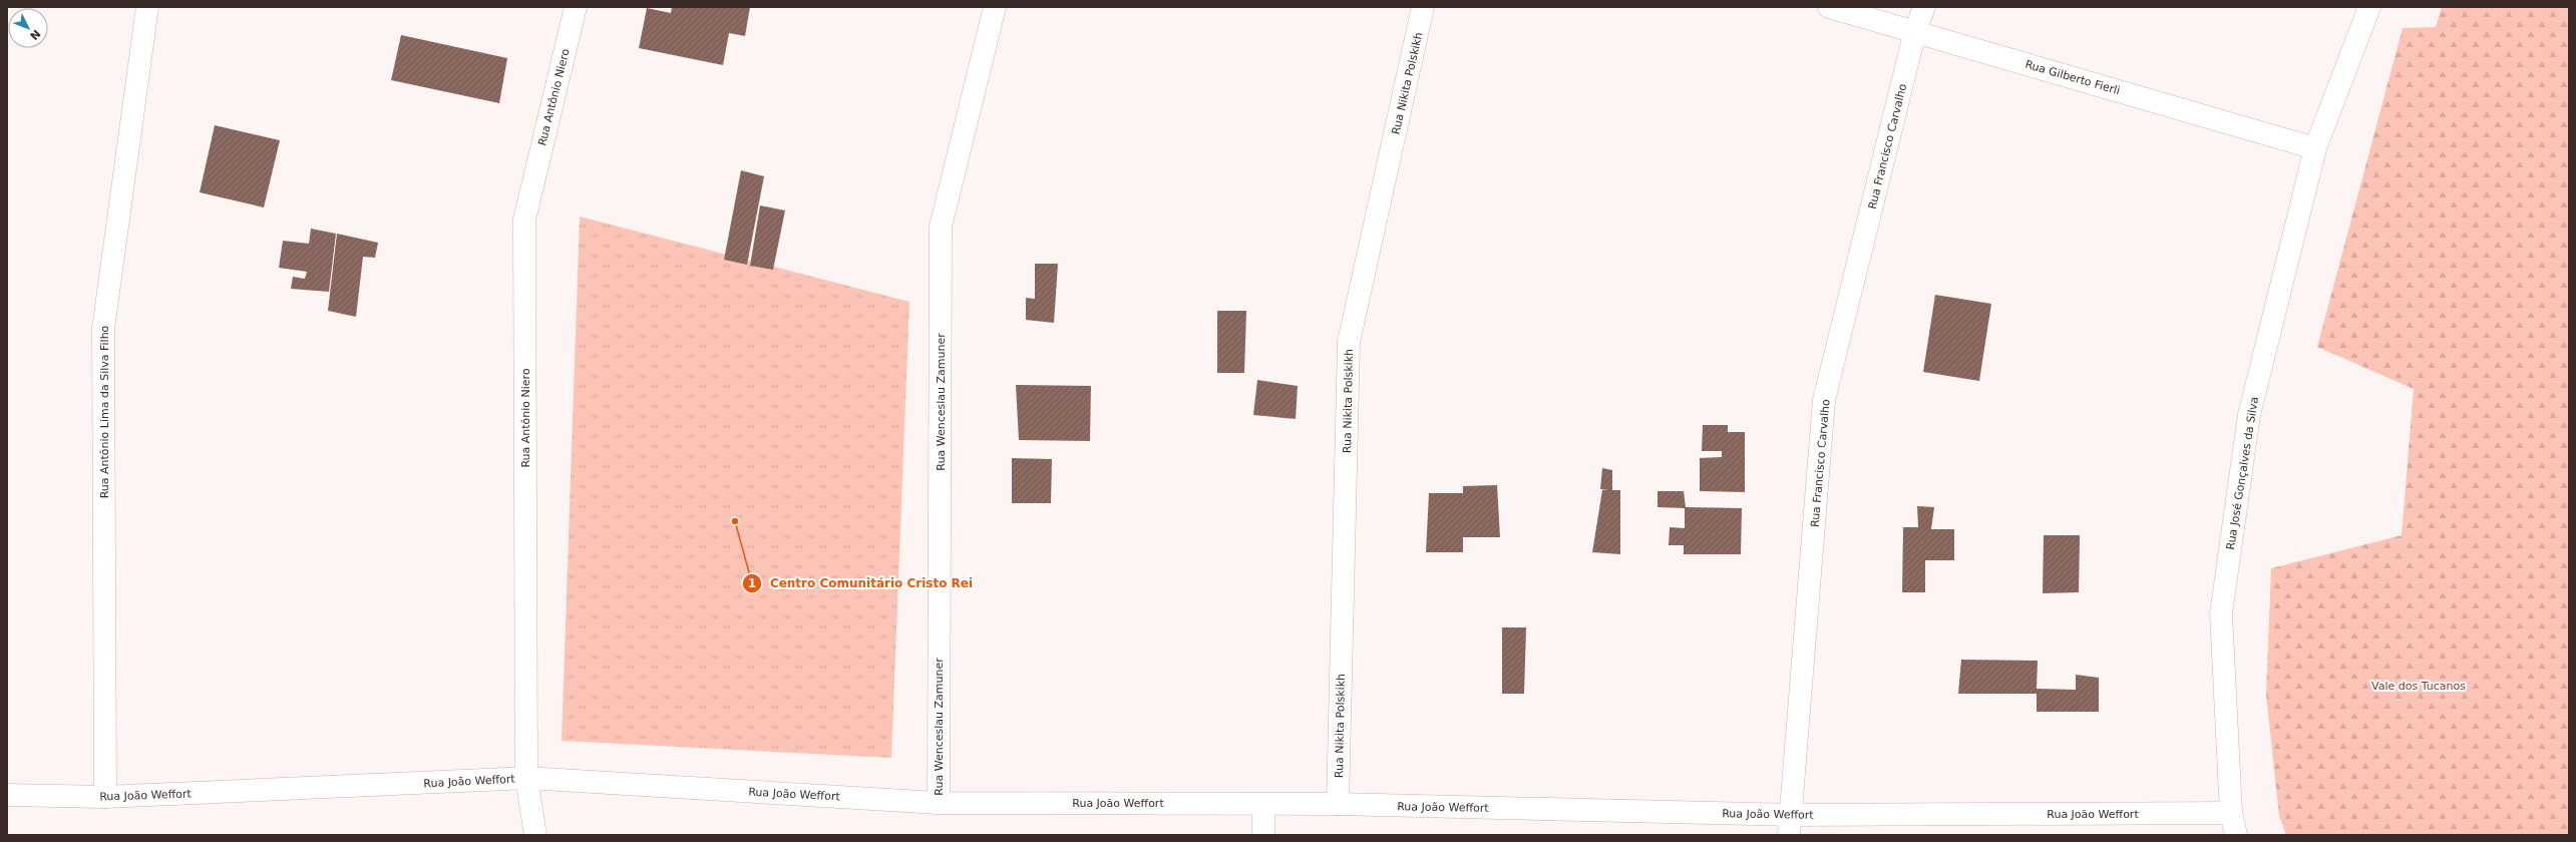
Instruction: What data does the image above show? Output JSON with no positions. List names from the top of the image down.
{
  "streets": {
    "street": [
      "Rua Gilberto Fierli",
      "Rua Nikita Polskikh",
      "Rua Antônio Niero",
      "Rua Francisco Carvalho",
      "Rua Wenceslau Zamuner",
      "Rua Antônio Lima da Silva Filho",
      "Rua José Gonçalves da Silva",
      "Rua João Weffort"
    ]
  },
  "crossings": [
    ["Rua Gilberto Fierli", "Rua Francisco Carvalho"],
    ["Rua Gilberto Fierli", "Rua José Gonçalves da Silva"],
    ["Rua Nikita Polskikh", "Rua João Weffort"],
    ["Rua Antônio Niero", "Rua João Weffort"],
    ["Rua Francisco Carvalho", "Rua João Weffort"],
    ["Rua Wenceslau Zamuner", "Rua João Weffort"],
    ["Rua Antônio Lima da Silva Filho", "Rua João Weffort"],
    ["Rua José Gonçalves da Silva", "Rua João Weffort"]
  ],
  "parks": ["Vale dos Tucanos"],
  "places": ["Centro Comunitário Cristo Rei"],
  "north": "bottom right"
}
